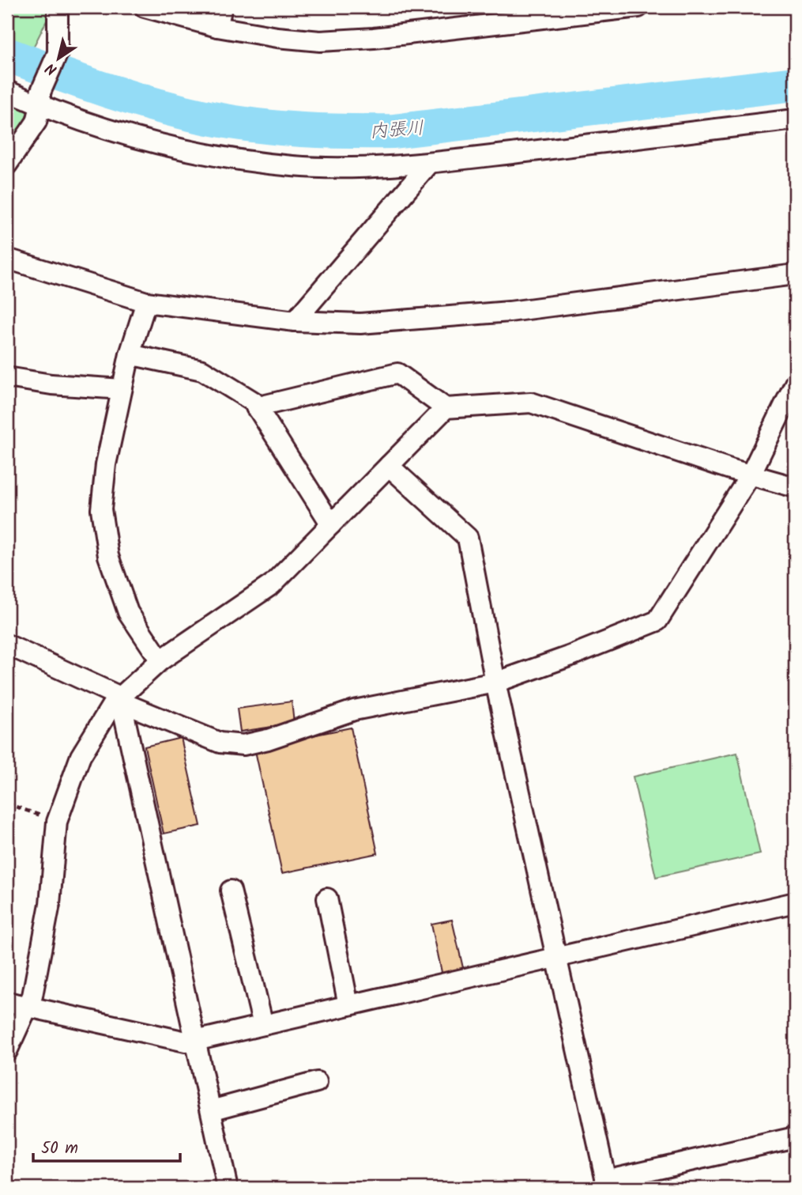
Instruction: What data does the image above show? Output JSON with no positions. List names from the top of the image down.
{
  "water": ["内張川"],
  "scale_bar": "50 m",
  "north": "bottom left"
}
